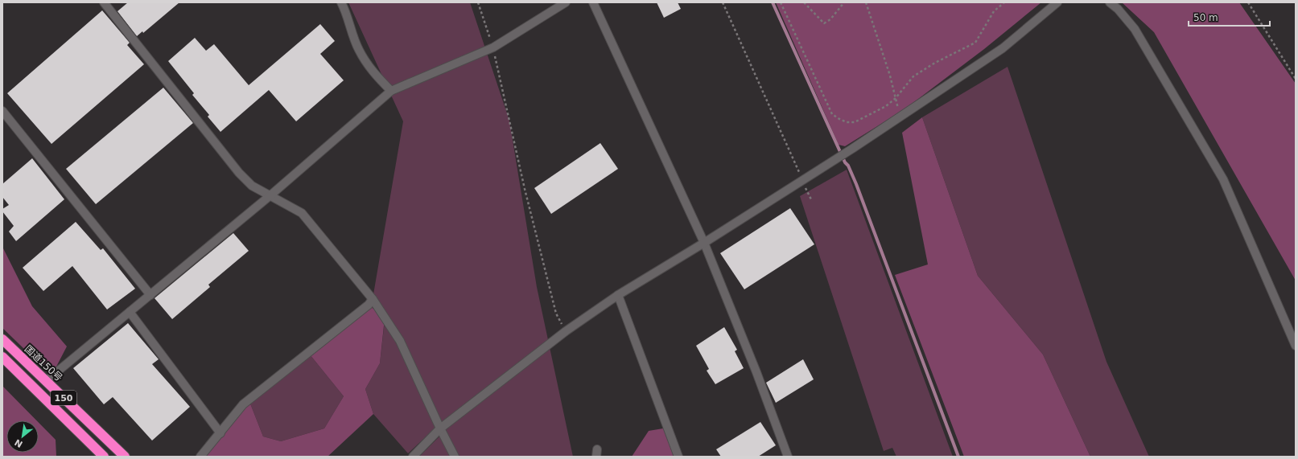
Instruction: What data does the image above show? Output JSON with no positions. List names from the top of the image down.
{
  "streets": {
    "highway": ["国道150号", "150"]
  },
  "scale_bar": "50 m",
  "north": "bottom left"
}
